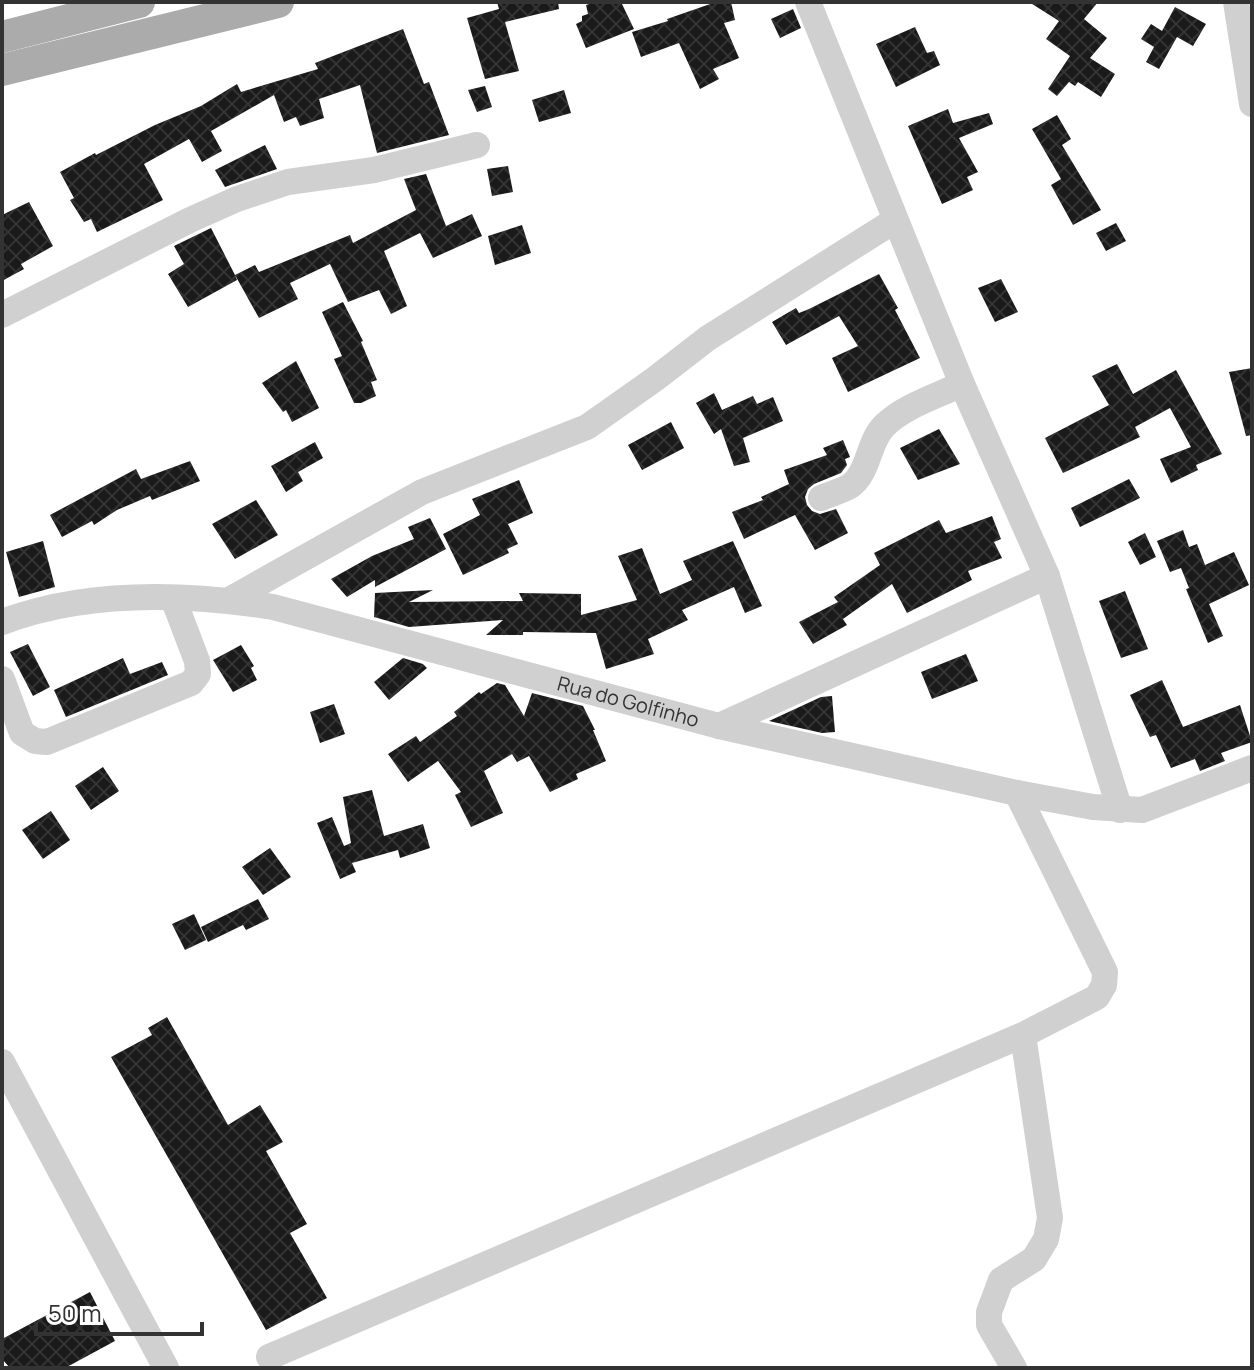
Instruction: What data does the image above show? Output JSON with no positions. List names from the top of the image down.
{
  "streets": {
    "street": ["Rua do Golfinho"]
  },
  "scale_bar": "50 m"
}
